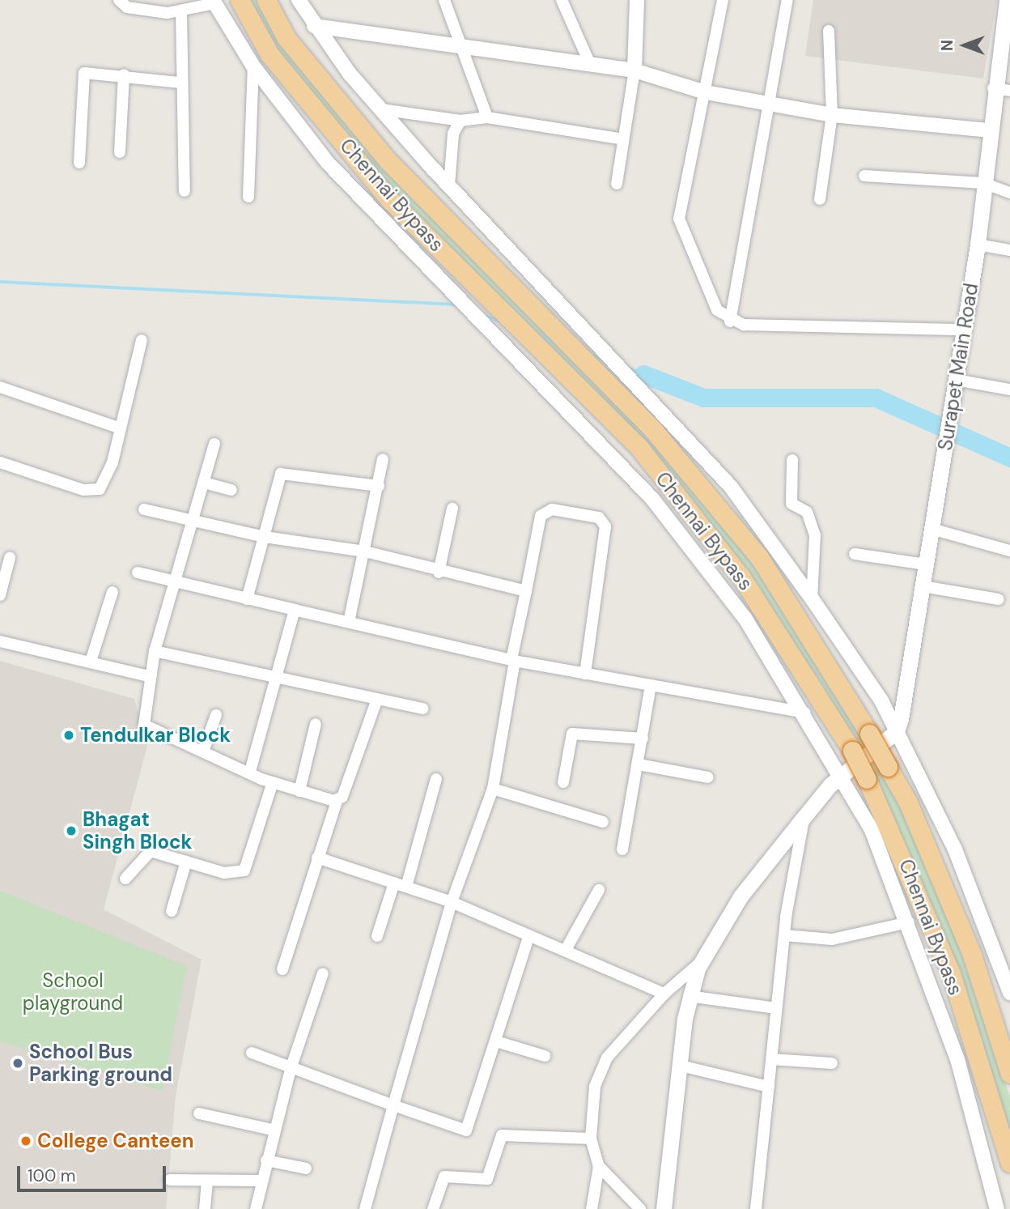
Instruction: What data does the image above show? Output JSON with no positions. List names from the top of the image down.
{
  "streets": {
    "highway": ["Chennai Bypass"],
    "main road": ["Surapet Main Road"]
  },
  "parks": ["School playground"],
  "places": [
    "Tendulkar Block",
    "Bhagat Singh Block",
    "School Bus Parking ground",
    "College Canteen"
  ],
  "scale_bar": "100 m",
  "north": "left"
}
